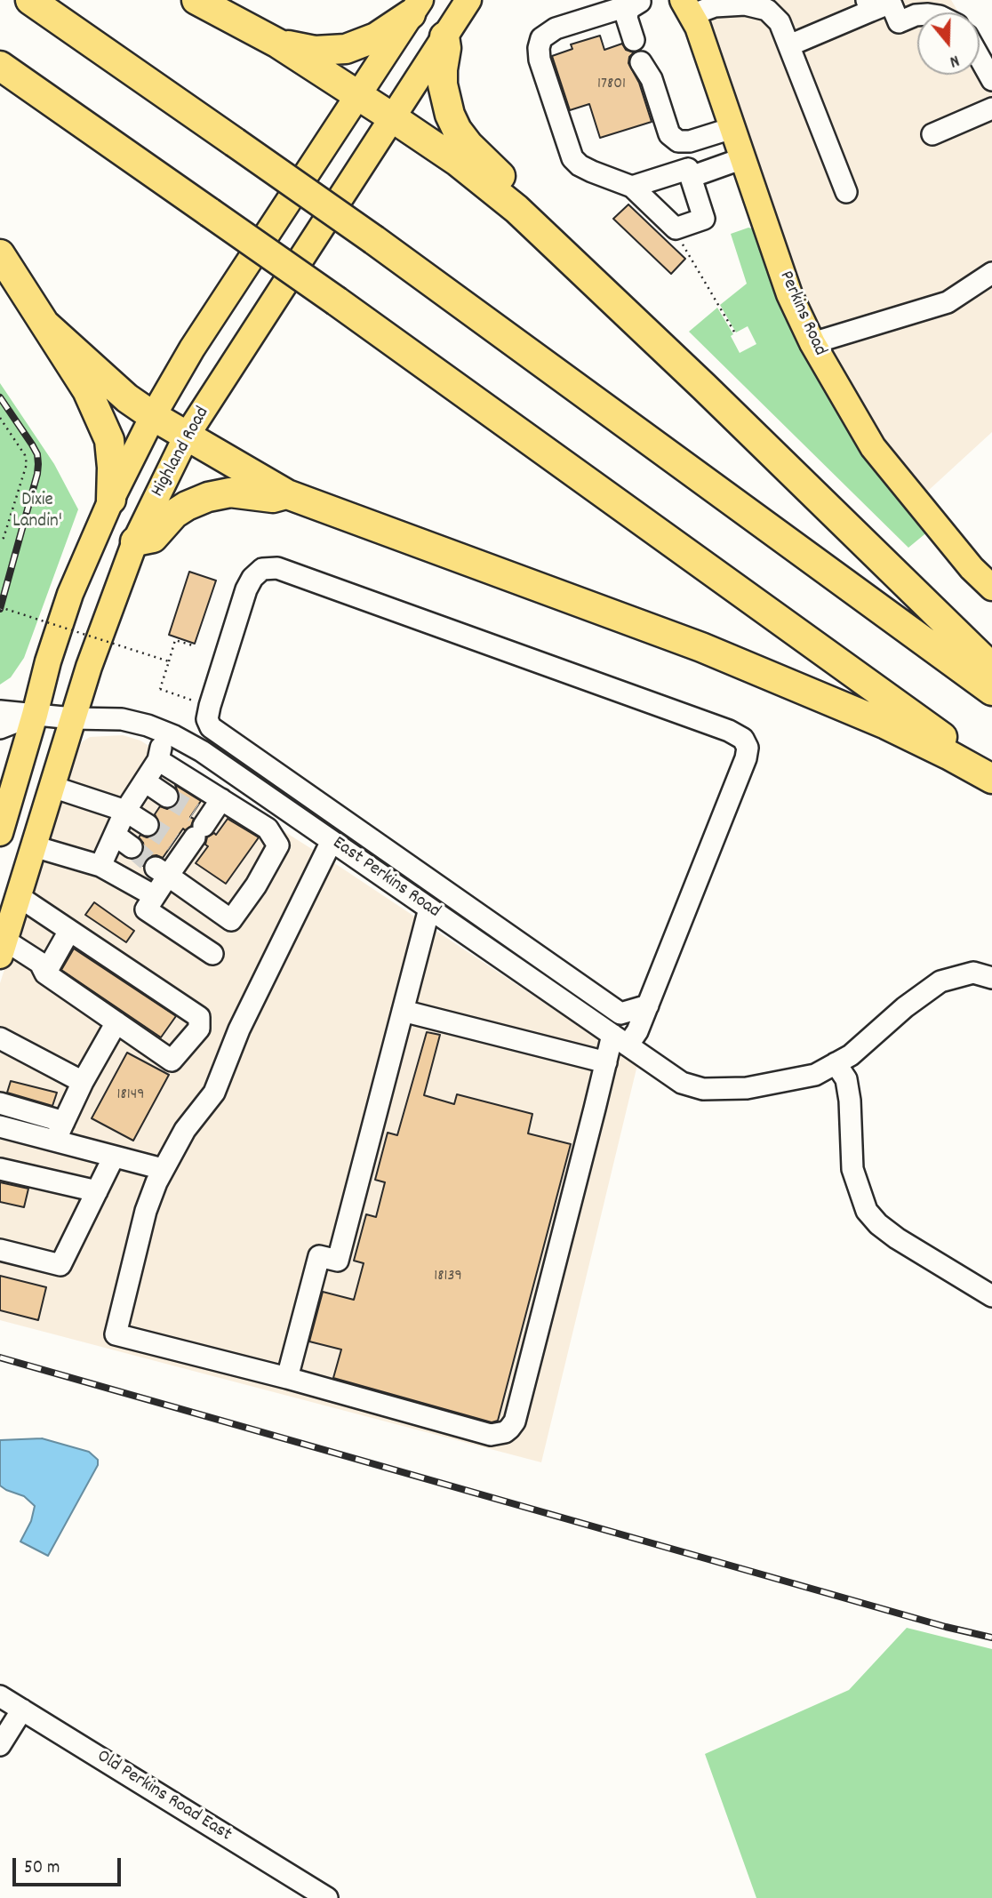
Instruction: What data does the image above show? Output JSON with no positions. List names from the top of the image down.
{
  "streets": {
    "main road": ["Perkins Road", "Highland Road"],
    "street": ["East Perkins Road", "Old Perkins Road East"]
  },
  "crossings": [
    ["Highland Road", "East Perkins Road"]
  ],
  "parks": ["Dixie Landin'"],
  "house_numbers": ["17801", "18149", "18139"],
  "scale_bar": "50 m",
  "north": "bottom"
}
